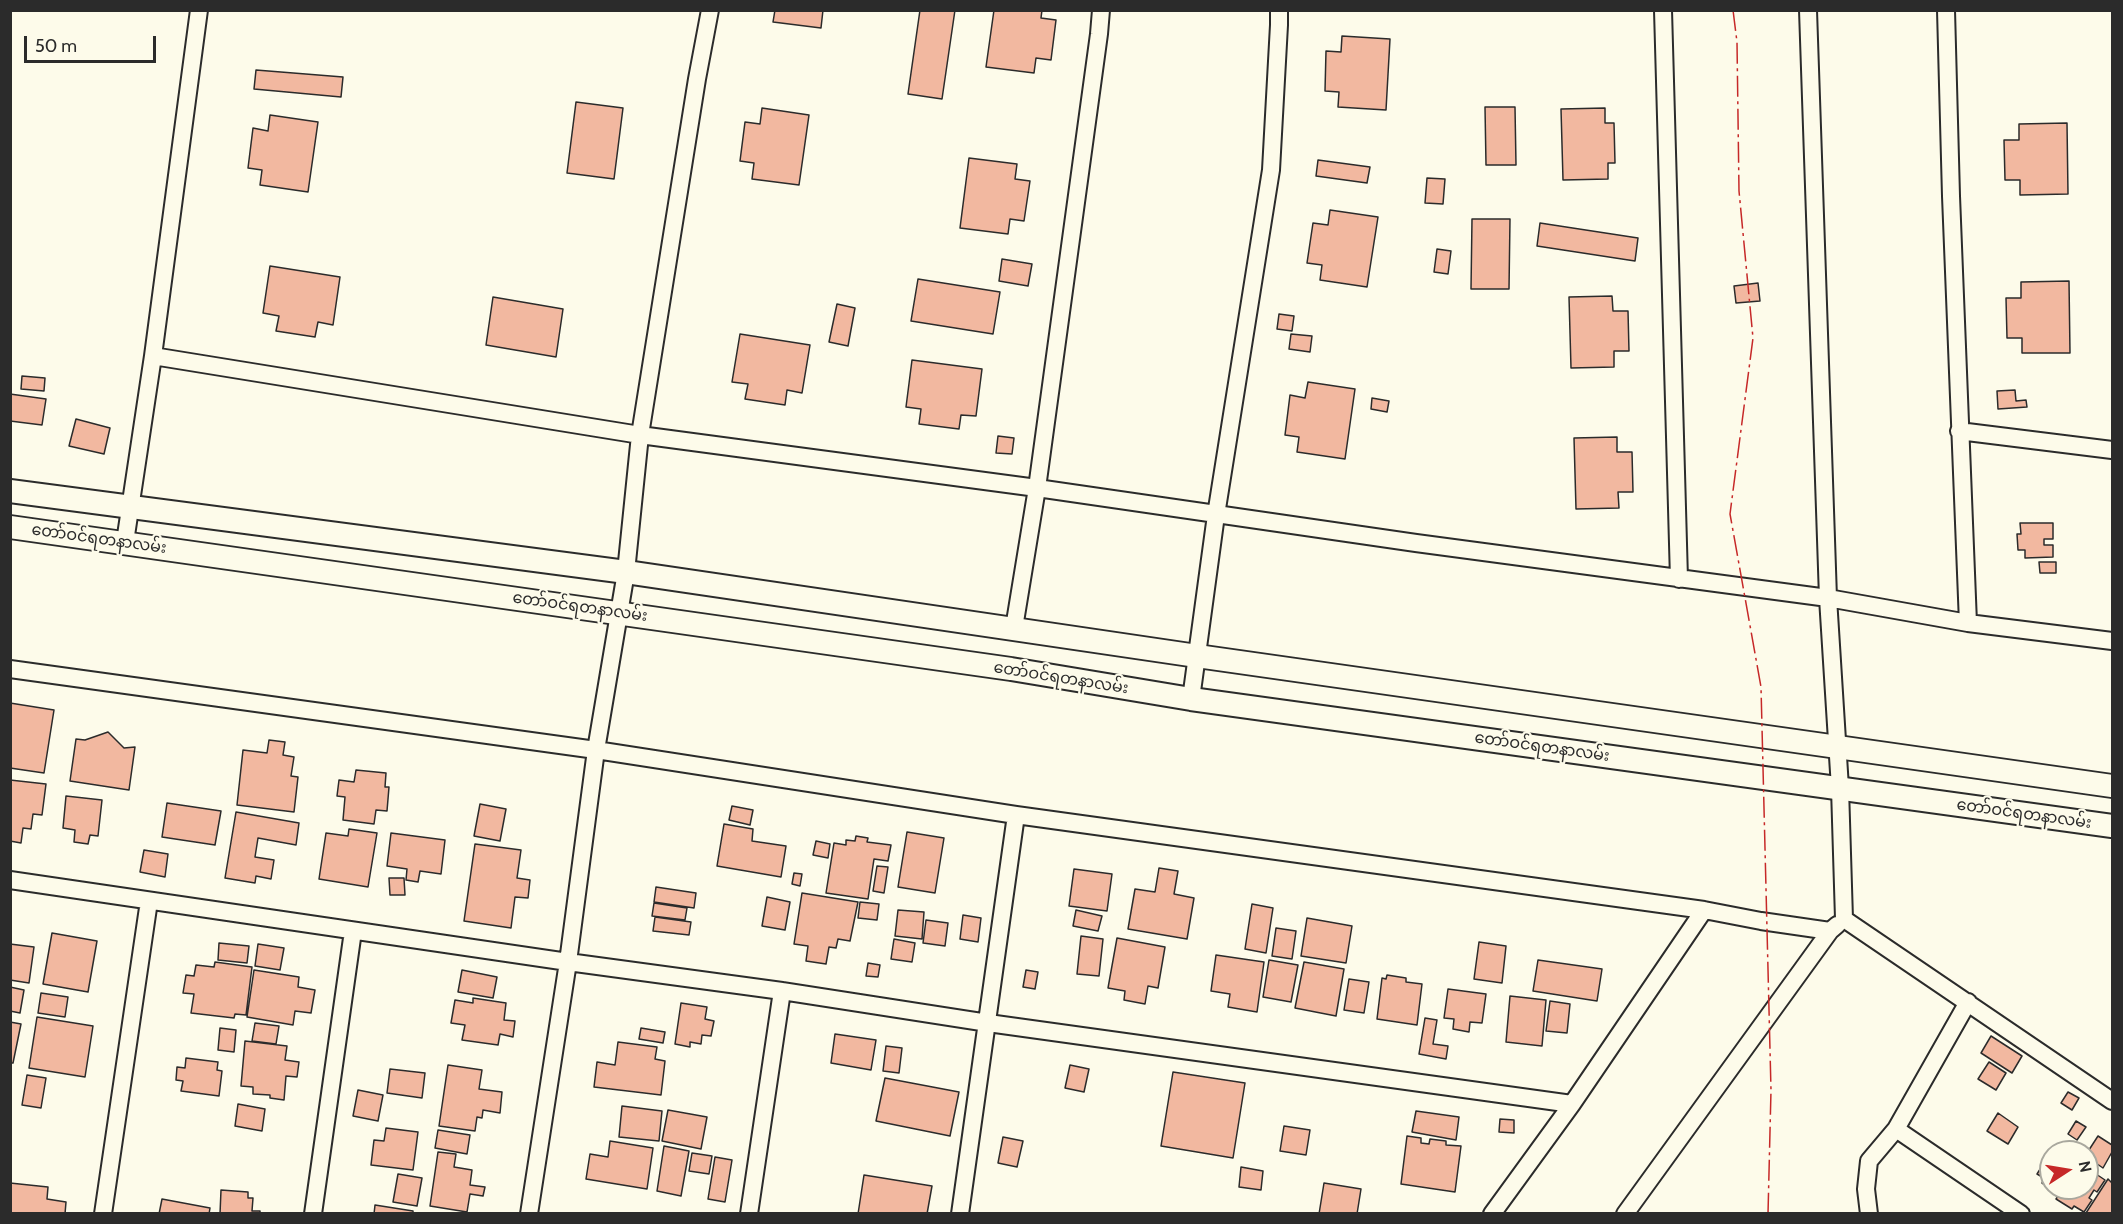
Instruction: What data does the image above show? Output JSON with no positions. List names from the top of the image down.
{
  "streets": {
    "main road": ["တော်ဝင်ရတနာလမ်း"]
  },
  "scale_bar": "50 m",
  "north": "right"
}
